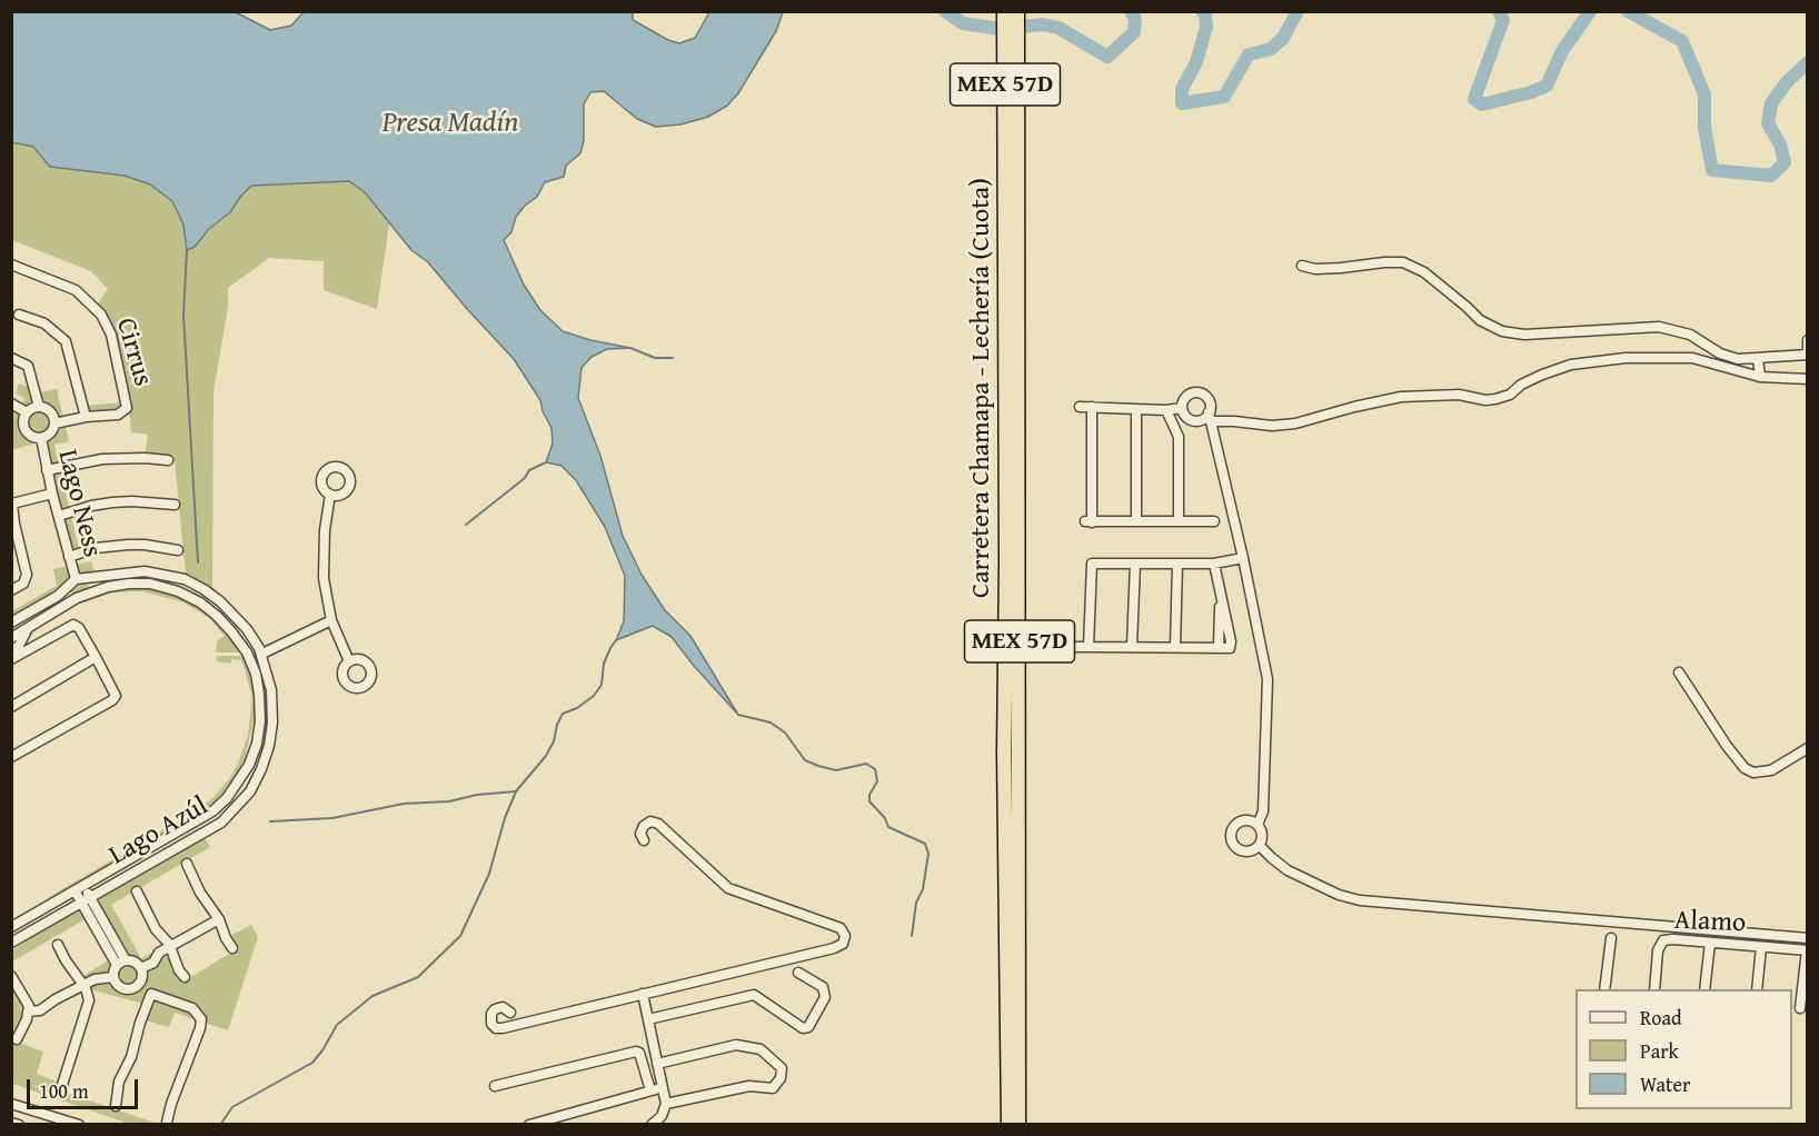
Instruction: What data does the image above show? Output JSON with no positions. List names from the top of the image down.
{
  "streets": {
    "highway": ["MEX 57D", "Carretera Chamapa - Lechería (Cuota)"],
    "street": [
      "Cirrus",
      "Lago Ness",
      "Lago Azúl",
      "Alamo"
    ]
  },
  "crossings": [
    ["Cirrus", "Lago Ness"],
    ["Lago Ness", "Lago Azúl"]
  ],
  "water": ["Presa Madín"],
  "legend": ["Road", "Park", "Water"],
  "scale_bar": "100 m"
}
